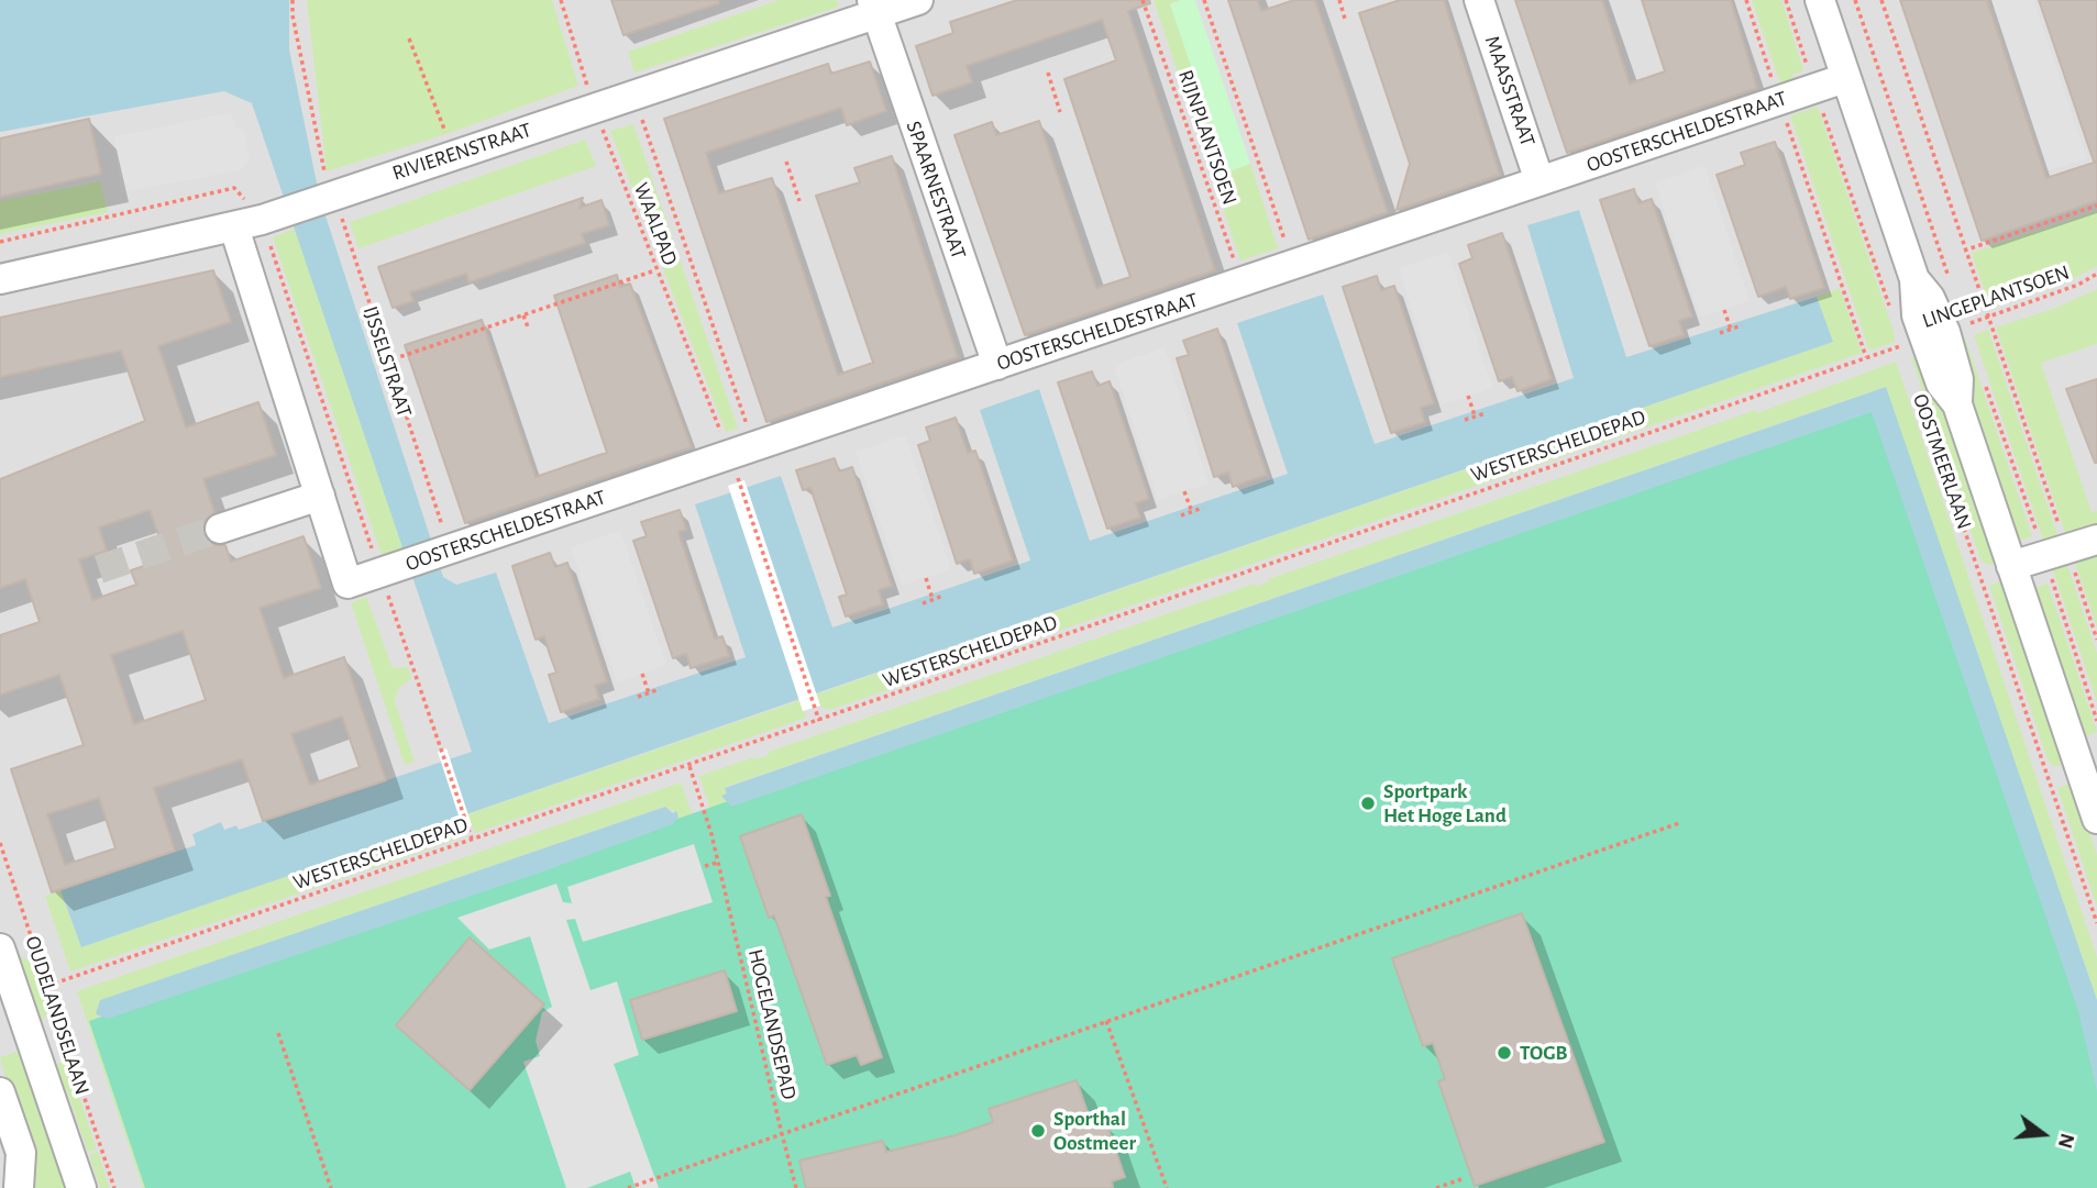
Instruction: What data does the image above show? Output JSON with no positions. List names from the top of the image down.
{
  "streets": {
    "street": [
      "MAASSTRAAT",
      "OOSTERSCHELDESTRAAT",
      "RIVIERENSTRAAT",
      "SPAARNESTRAAT",
      "OOSTMEERLAAN",
      "OUDELANDSELAAN"
    ],
    "path": [
      "RIJNPLANTSOEN",
      "WAALPAD",
      "LINGEPLANTSOEN",
      "IJSSELSTRAAT",
      "WESTERSCHELDEPAD",
      "HOGELANDSEPAD"
    ]
  },
  "crossings": [
    ["MAASSTRAAT", "OOSTERSCHELDESTRAAT"],
    ["OOSTERSCHELDESTRAAT", "RIJNPLANTSOEN"],
    ["OOSTERSCHELDESTRAAT", "SPAARNESTRAAT"],
    ["OOSTERSCHELDESTRAAT", "WAALPAD"],
    ["OOSTERSCHELDESTRAAT", "IJSSELSTRAAT"],
    ["OOSTERSCHELDESTRAAT", "OOSTMEERLAAN"],
    ["RIVIERENSTRAAT", "SPAARNESTRAAT"],
    ["RIVIERENSTRAAT", "WAALPAD"],
    ["RIVIERENSTRAAT", "IJSSELSTRAAT"],
    ["WAALPAD", "WESTERSCHELDEPAD"],
    ["LINGEPLANTSOEN", "OOSTMEERLAAN"],
    ["WESTERSCHELDEPAD", "OUDELANDSELAAN"],
    ["WESTERSCHELDEPAD", "HOGELANDSEPAD"]
  ],
  "places": ["Sportpark Het Hoge Land", "TOGB", "Sporthal Oostmeer"],
  "north": "right"
}
